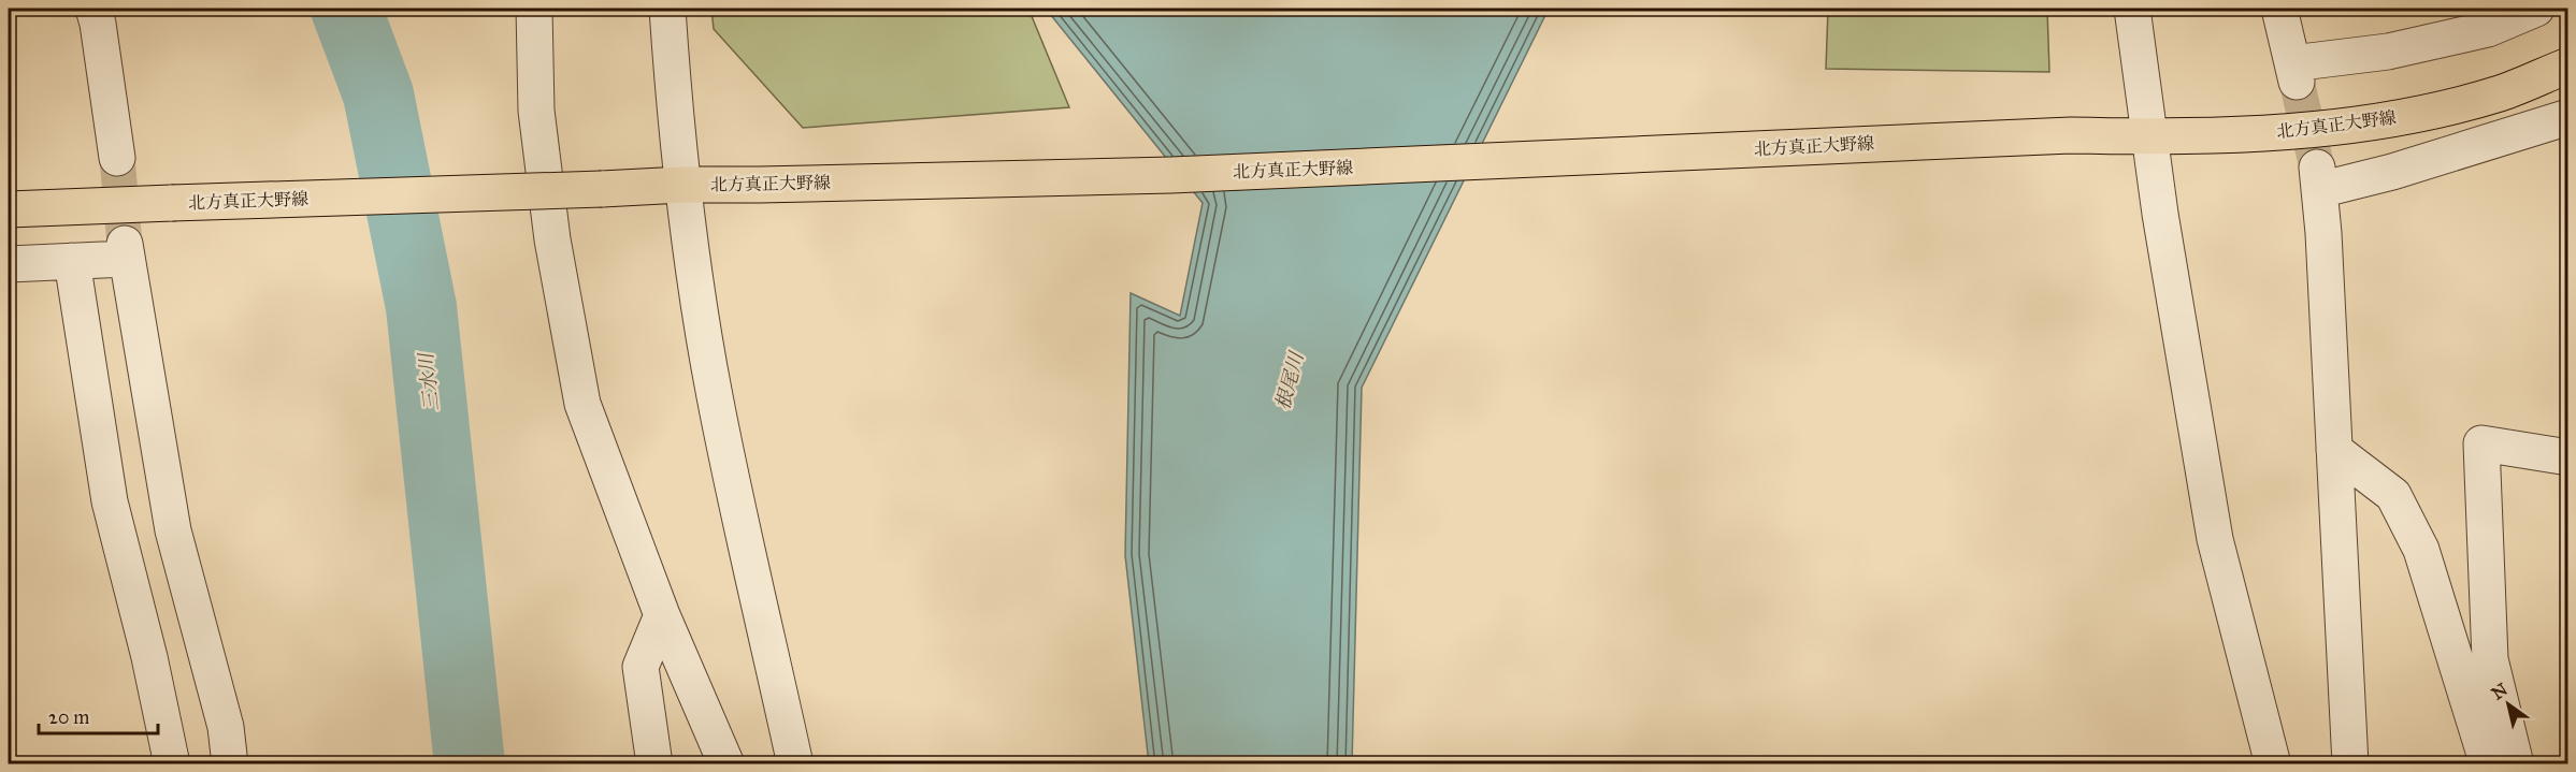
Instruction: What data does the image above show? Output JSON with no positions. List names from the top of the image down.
{
  "streets": {
    "main road": ["北方真正大野線"]
  },
  "water": ["根尾川", "三水川"],
  "scale_bar": "20 m",
  "north": "top left"
}
